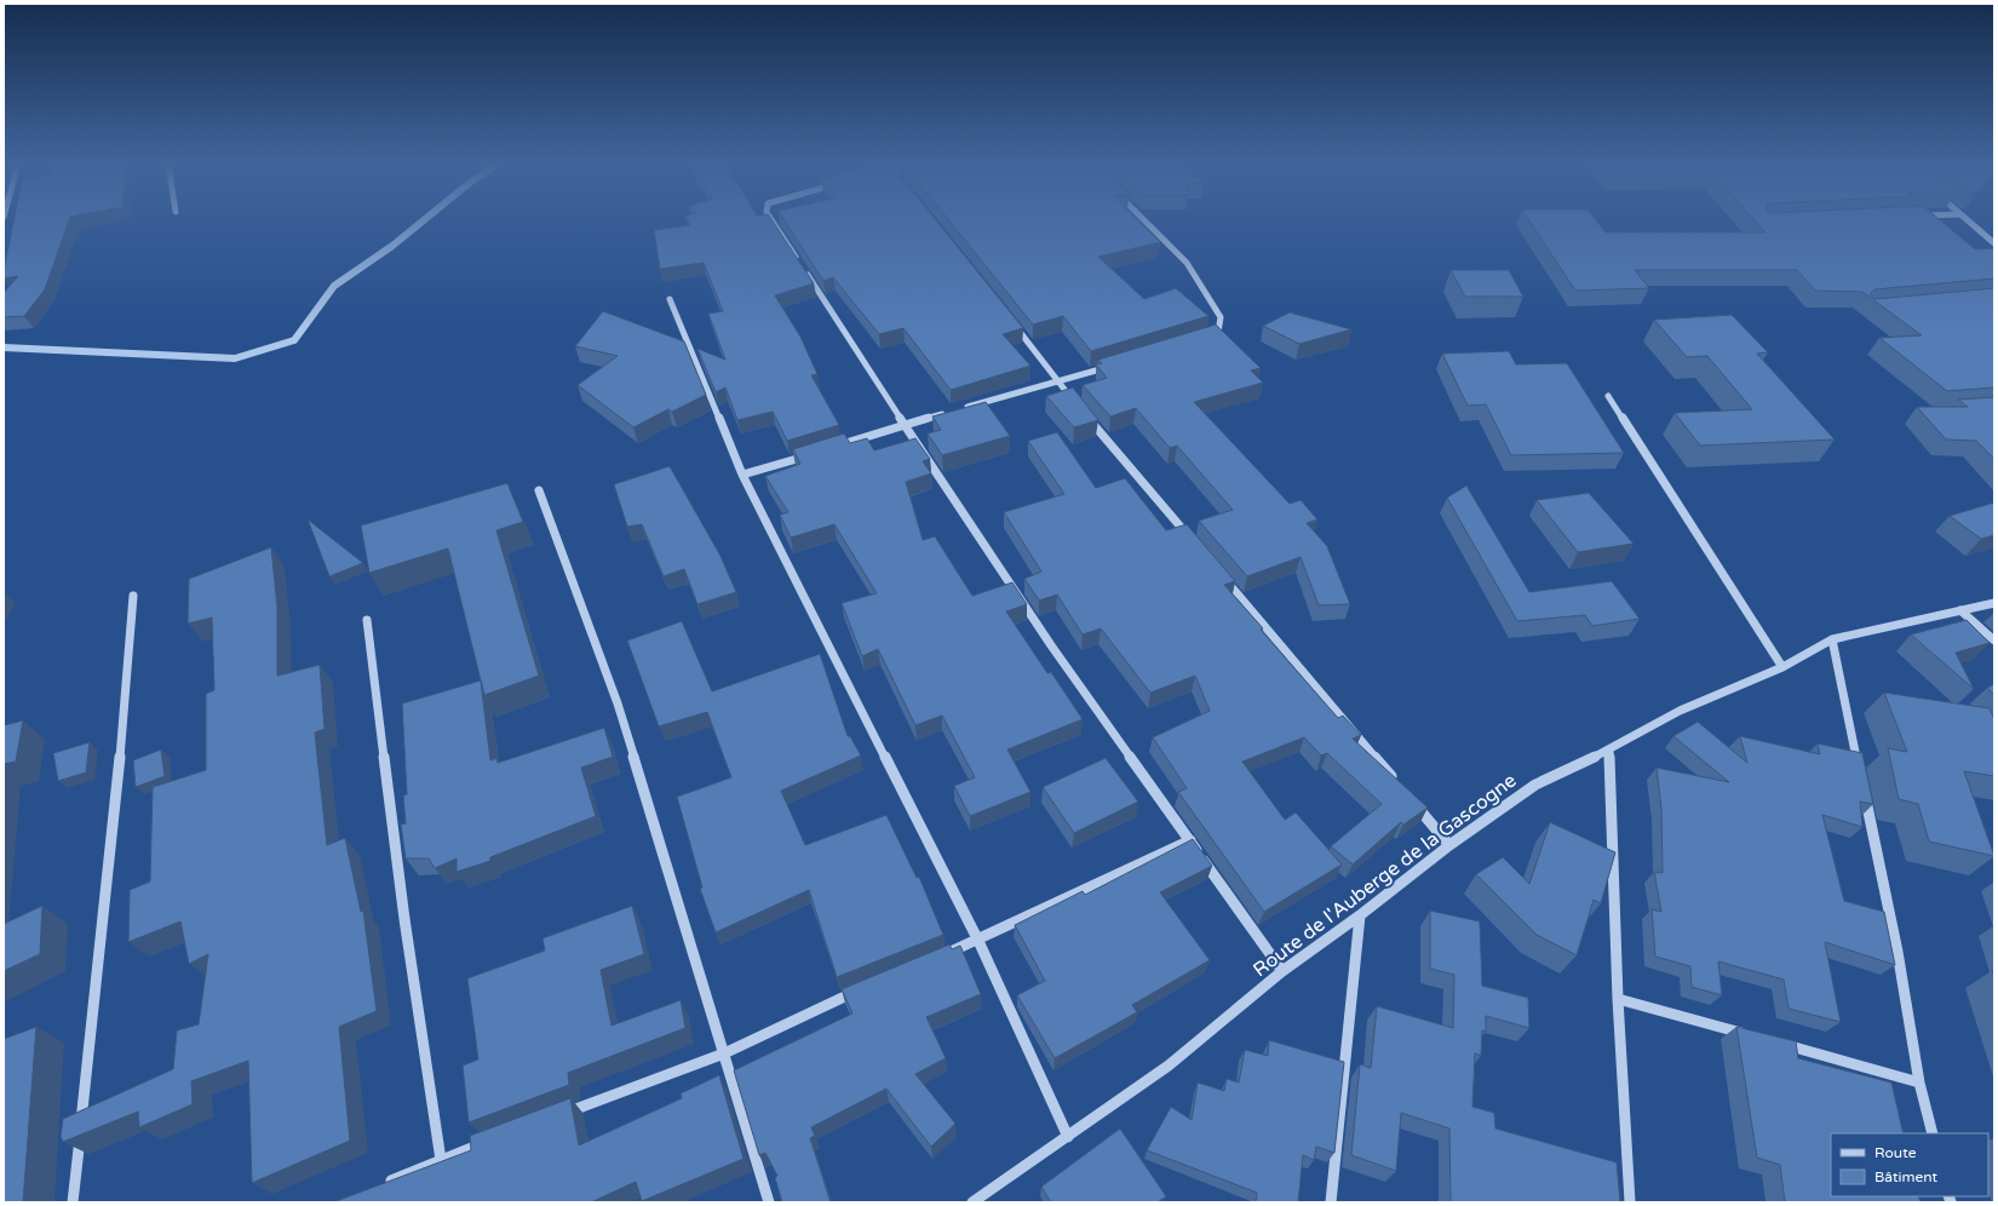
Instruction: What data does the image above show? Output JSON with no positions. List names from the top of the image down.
{
  "streets": {
    "street": ["Route de l'Auberge de la Gascogne"]
  },
  "legend": ["Route", "Bâtiment"]
}
